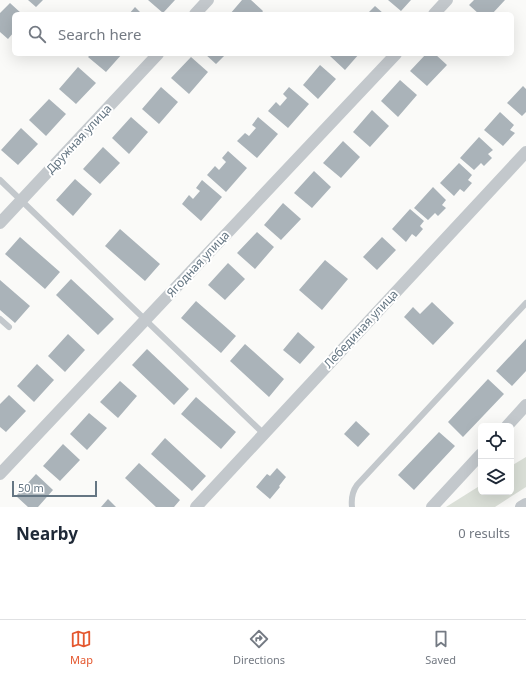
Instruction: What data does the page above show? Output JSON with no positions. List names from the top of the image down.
{
  "streets": {
    "street": ["Дружная улица", "Ягодная улица", "Лебединая улица"]
  },
  "scale_bar": "50 m",
  "page": {
    "search": "Search here",
    "scale": "50 m",
    "heading": ["Nearby", "0 results"],
    "nav": ["Map", "Directions", "Saved"]
  }
}
